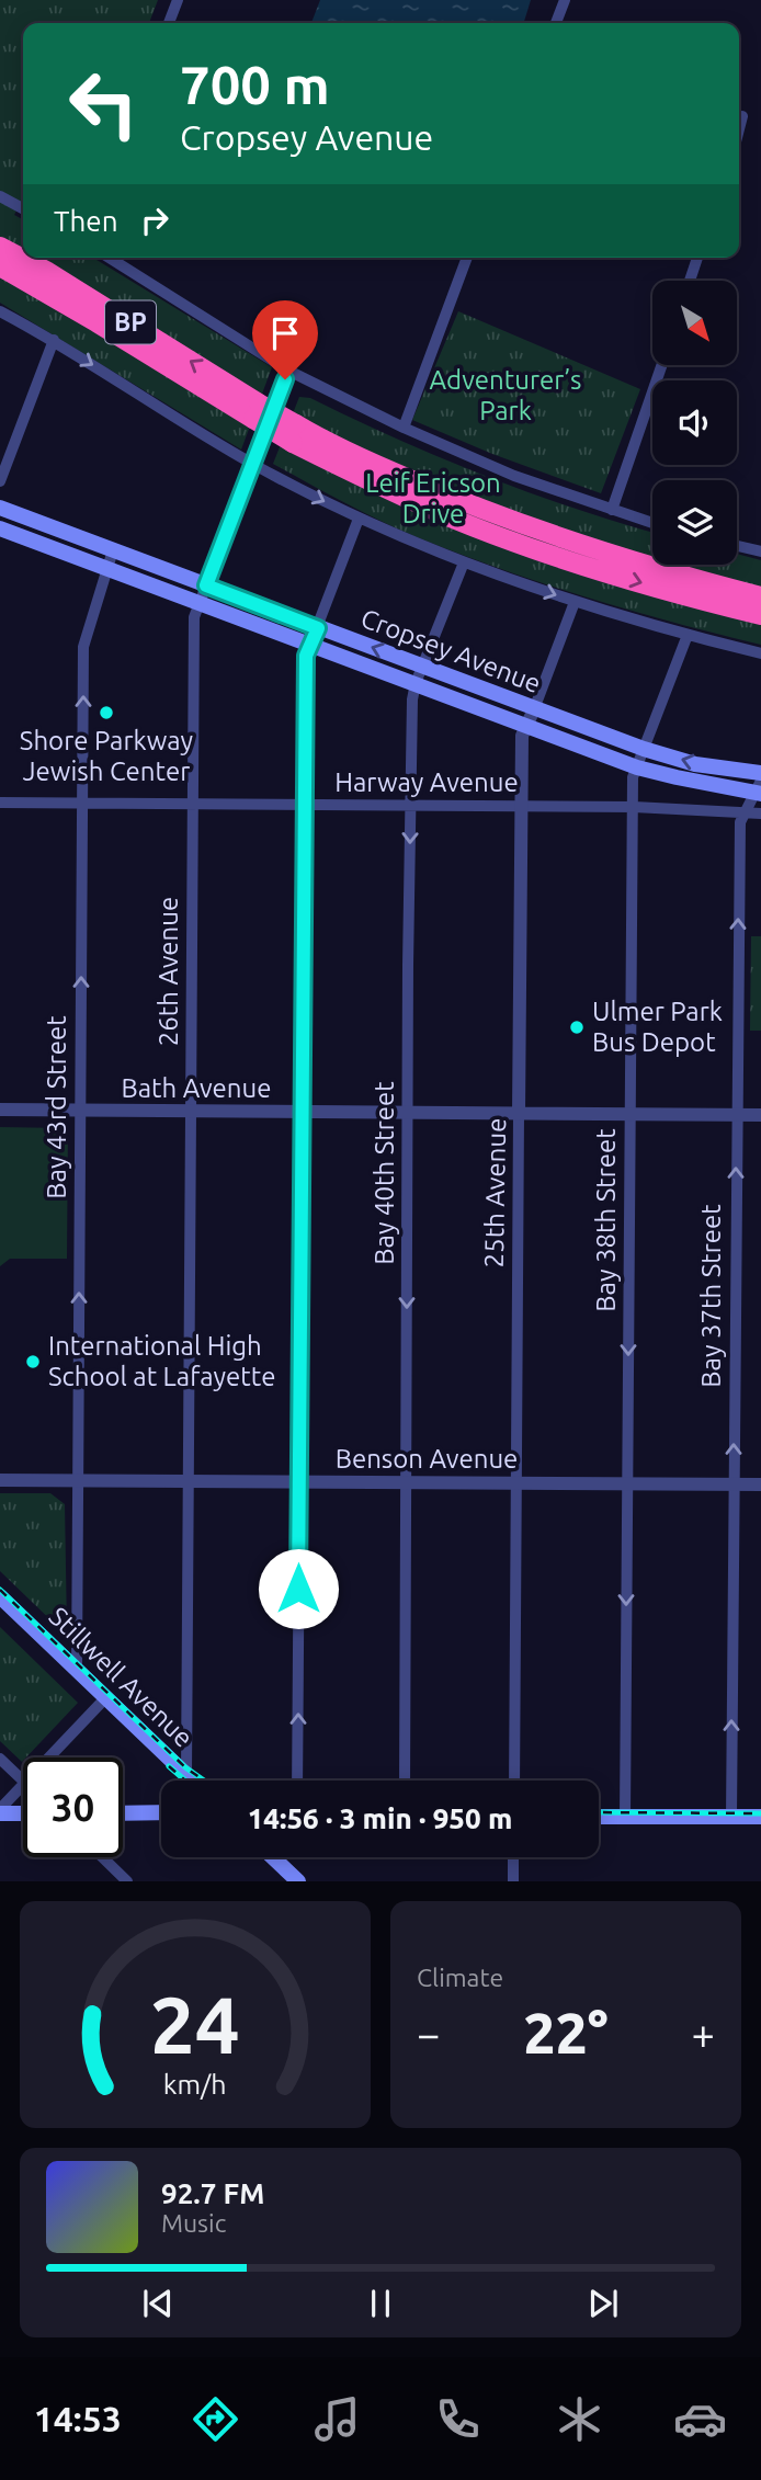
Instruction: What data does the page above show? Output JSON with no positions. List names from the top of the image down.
{
  "streets": {
    "highway": ["BP"],
    "main road": ["Cropsey Avenue", "Stillwell Avenue"],
    "street": [
      "Harway Avenue",
      "26th Avenue",
      "Bath Avenue",
      "Bay 43rd Street",
      "Bay 40th Street",
      "25th Avenue",
      "Bay 38th Street",
      "Bay 37th Street",
      "Benson Avenue"
    ]
  },
  "crossings": [
    ["Cropsey Avenue", "26th Avenue"],
    ["Cropsey Avenue", "Bay 43rd Street"],
    ["Cropsey Avenue", "Bay 40th Street"],
    ["Cropsey Avenue", "25th Avenue"],
    ["Cropsey Avenue", "Bay 38th Street"],
    ["Cropsey Avenue", "Bay 37th Street"],
    ["Harway Avenue", "26th Avenue"],
    ["Harway Avenue", "Bay 43rd Street"],
    ["Harway Avenue", "Bay 40th Street"],
    ["Harway Avenue", "25th Avenue"],
    ["Harway Avenue", "Bay 38th Street"],
    ["Harway Avenue", "Bay 37th Street"],
    ["26th Avenue", "Bath Avenue"],
    ["26th Avenue", "Benson Avenue"],
    ["26th Avenue", "Stillwell Avenue"],
    ["Bath Avenue", "Bay 43rd Street"],
    ["Bath Avenue", "Bay 40th Street"],
    ["Bath Avenue", "25th Avenue"],
    ["Bath Avenue", "Bay 38th Street"],
    ["Bath Avenue", "Bay 37th Street"],
    ["Bay 43rd Street", "Benson Avenue"],
    ["Bay 43rd Street", "Stillwell Avenue"],
    ["Bay 40th Street", "Benson Avenue"],
    ["25th Avenue", "Benson Avenue"],
    ["Bay 38th Street", "Benson Avenue"],
    ["Bay 37th Street", "Benson Avenue"]
  ],
  "one_way": [
    "Bay 43rd Street",
    "Bay 40th Street",
    "Bay 38th Street",
    "Bay 37th Street"
  ],
  "parks": ["Adventurer’s Park", "Leif Ericson Drive"],
  "places": ["Shore Parkway Jewish Center", "Ulmer Park Bus Depot", "International High School at Lafayette"],
  "north": "bottom right",
  "page": {
    "turn": ["700 m", "Cropsey Avenue"],
    "then": "Then",
    "limit": "30",
    "trip": "14:56 · 3 min · 950 m",
    "tile": "Climate",
    "heat": ["−", "22°", "+"],
    "song": ["92.7 FM", "Music"],
    "tabs": "14:53",
    "gauge": ["24", "km/h"]
  }
}
